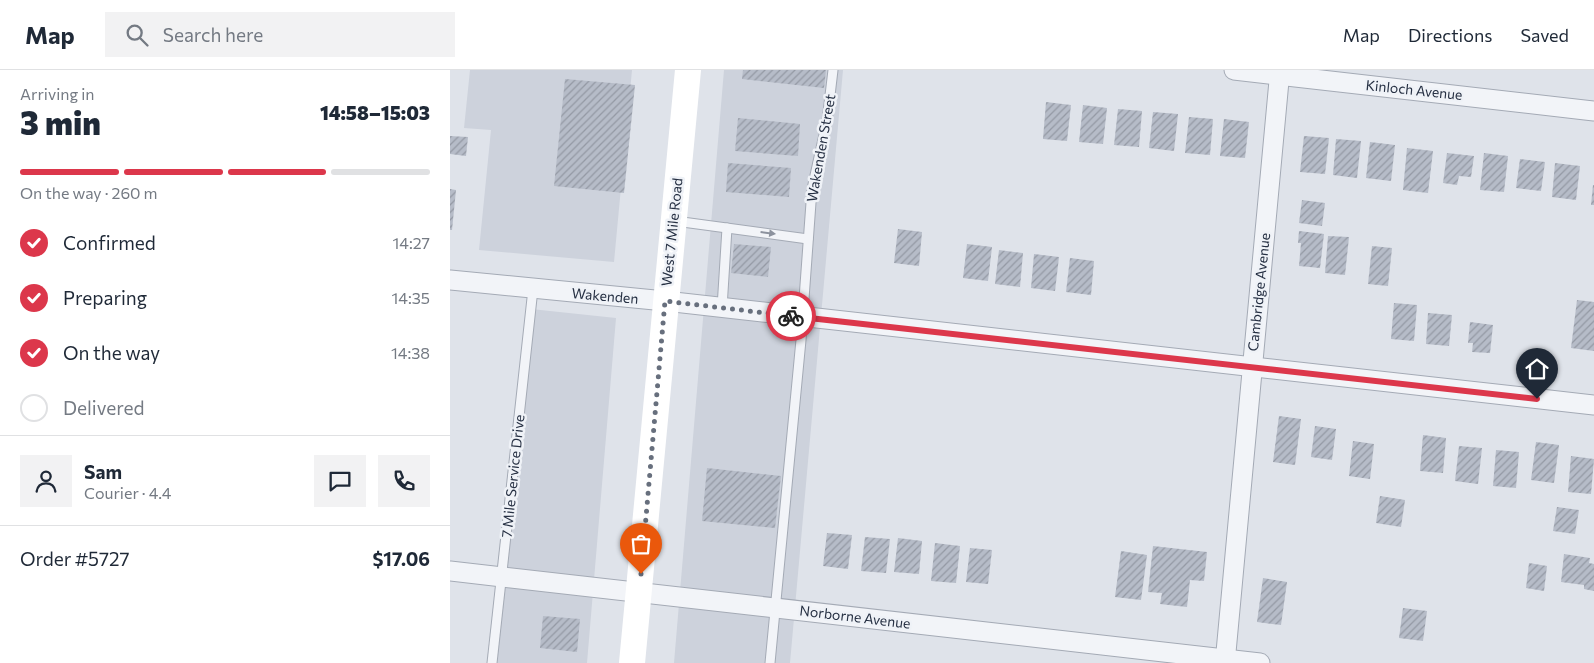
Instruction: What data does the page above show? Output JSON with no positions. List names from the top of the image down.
{
  "streets": {
    "main road": ["West 7 Mile Road"],
    "street": [
      "Kinloch Avenue",
      "Cambridge Avenue",
      "Wakenden",
      "Norborne Avenue"
    ],
    "lane": ["Wakenden Street", "7 Mile Service Drive"]
  },
  "crossings": [
    ["Kinloch Avenue", "Cambridge Avenue"],
    ["Wakenden Street", "Wakenden"],
    ["West 7 Mile Road", "Wakenden"],
    ["West 7 Mile Road", "Norborne Avenue"],
    ["Cambridge Avenue", "Wakenden"],
    ["Cambridge Avenue", "Norborne Avenue"],
    ["Wakenden", "7 Mile Service Drive"],
    ["7 Mile Service Drive", "Norborne Avenue"]
  ],
  "page": {
    "header": "Map",
    "search": "Search here",
    "nav": ["Map", "Directions", "Saved"],
    "heading": ["3 min", "Arriving in", "14:58–15:03"],
    "panel": [
      "Sam",
      "Courier · 4.4",
      "Order #5727",
      "$17.06"
    ],
    "bar": "On the way · 260 m",
    "list": [
      ["Confirmed", "14:27"],
      ["Preparing", "14:35"],
      ["On the way", "14:38"],
      "Delivered"
    ]
  }
}
